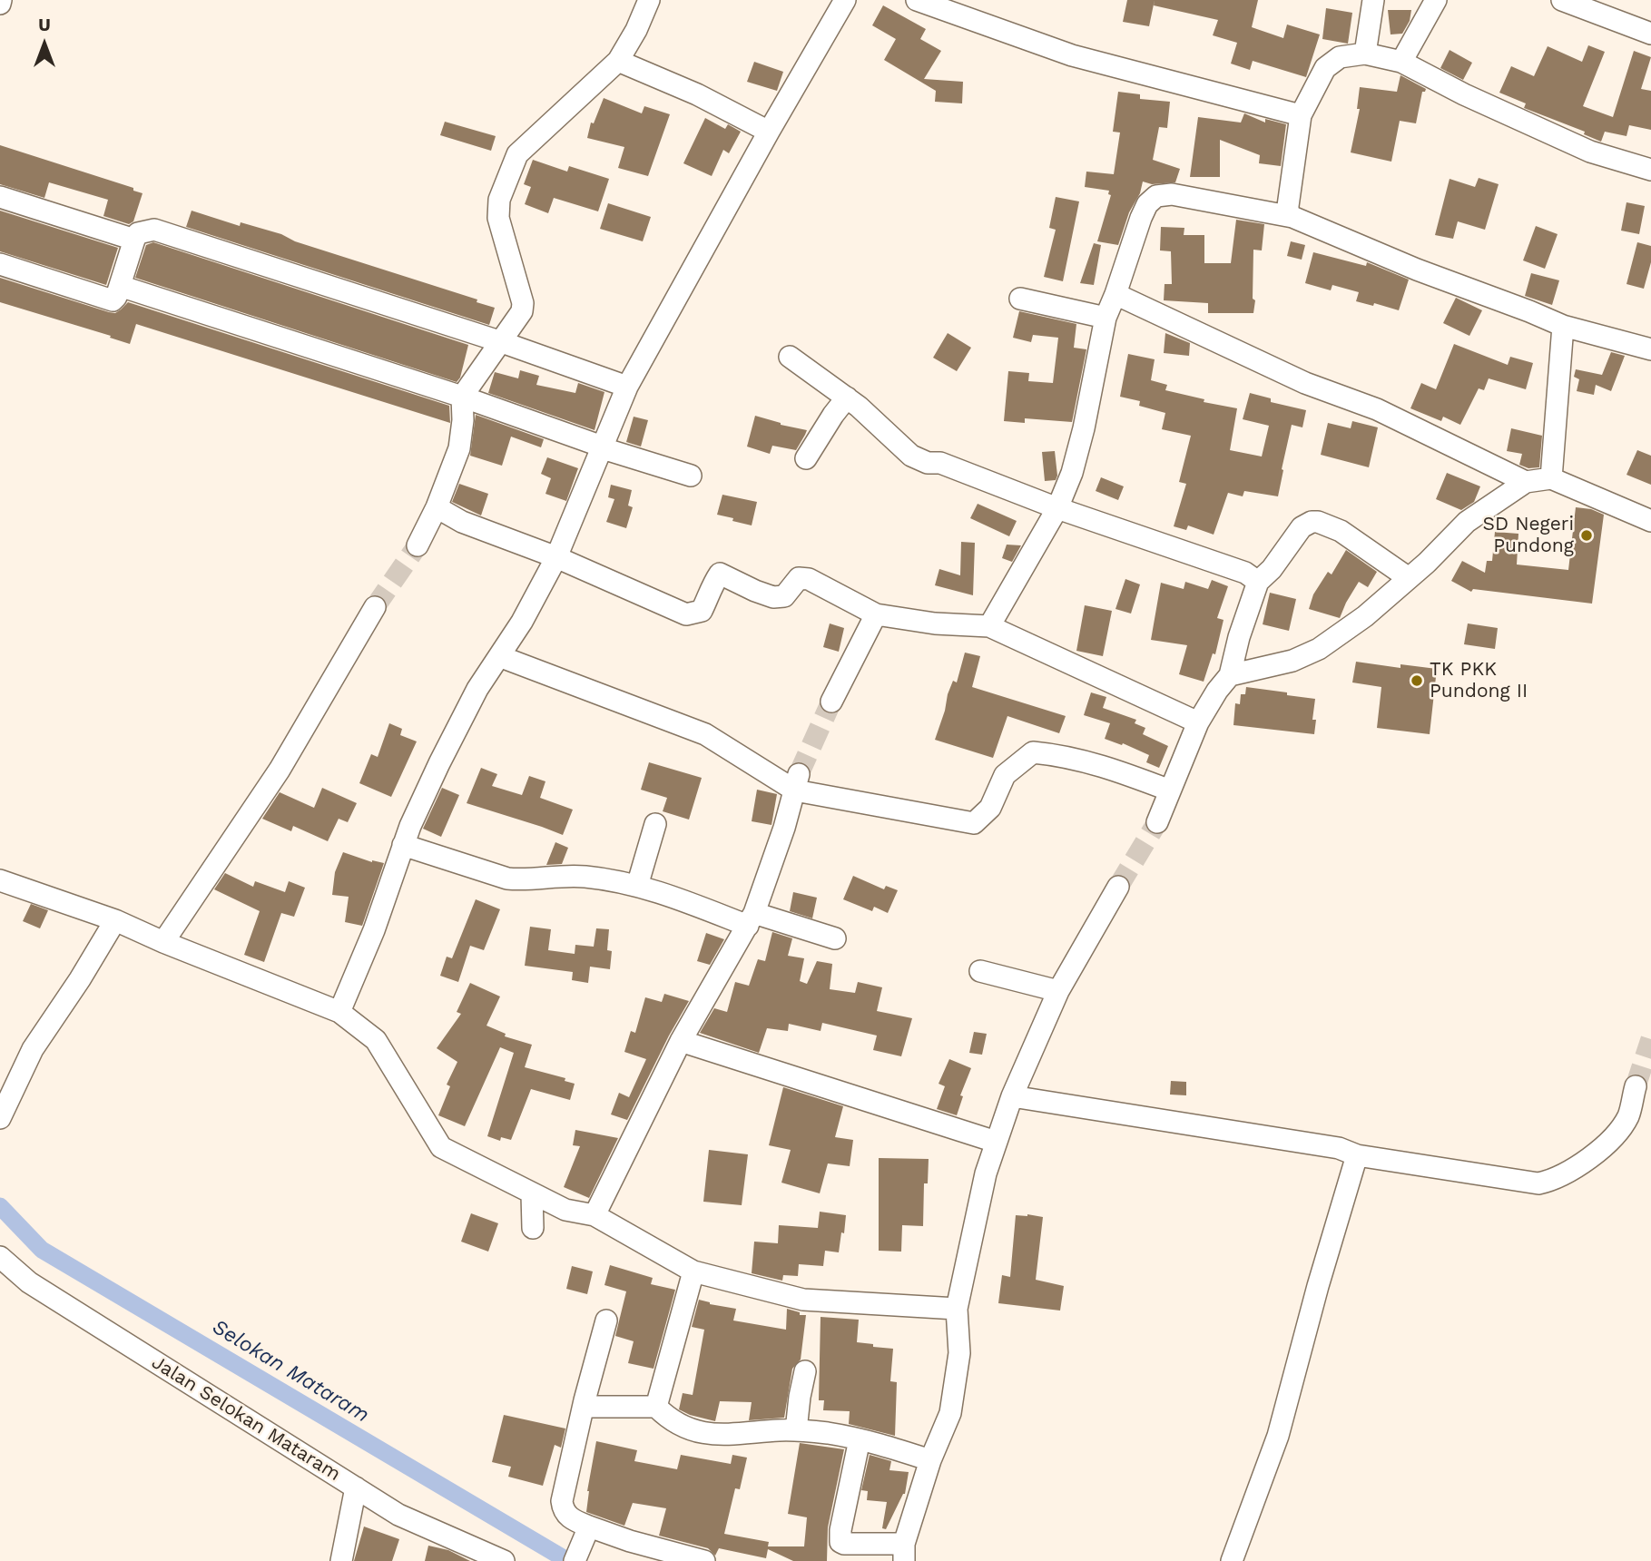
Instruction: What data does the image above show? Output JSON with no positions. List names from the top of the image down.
{
  "streets": {
    "street": ["Jalan Selokan Mataram"]
  },
  "water": ["Selokan Mataram"],
  "places": ["SD Negeri Pundong", "TK PKK Pundong II"],
  "north": "top"
}
